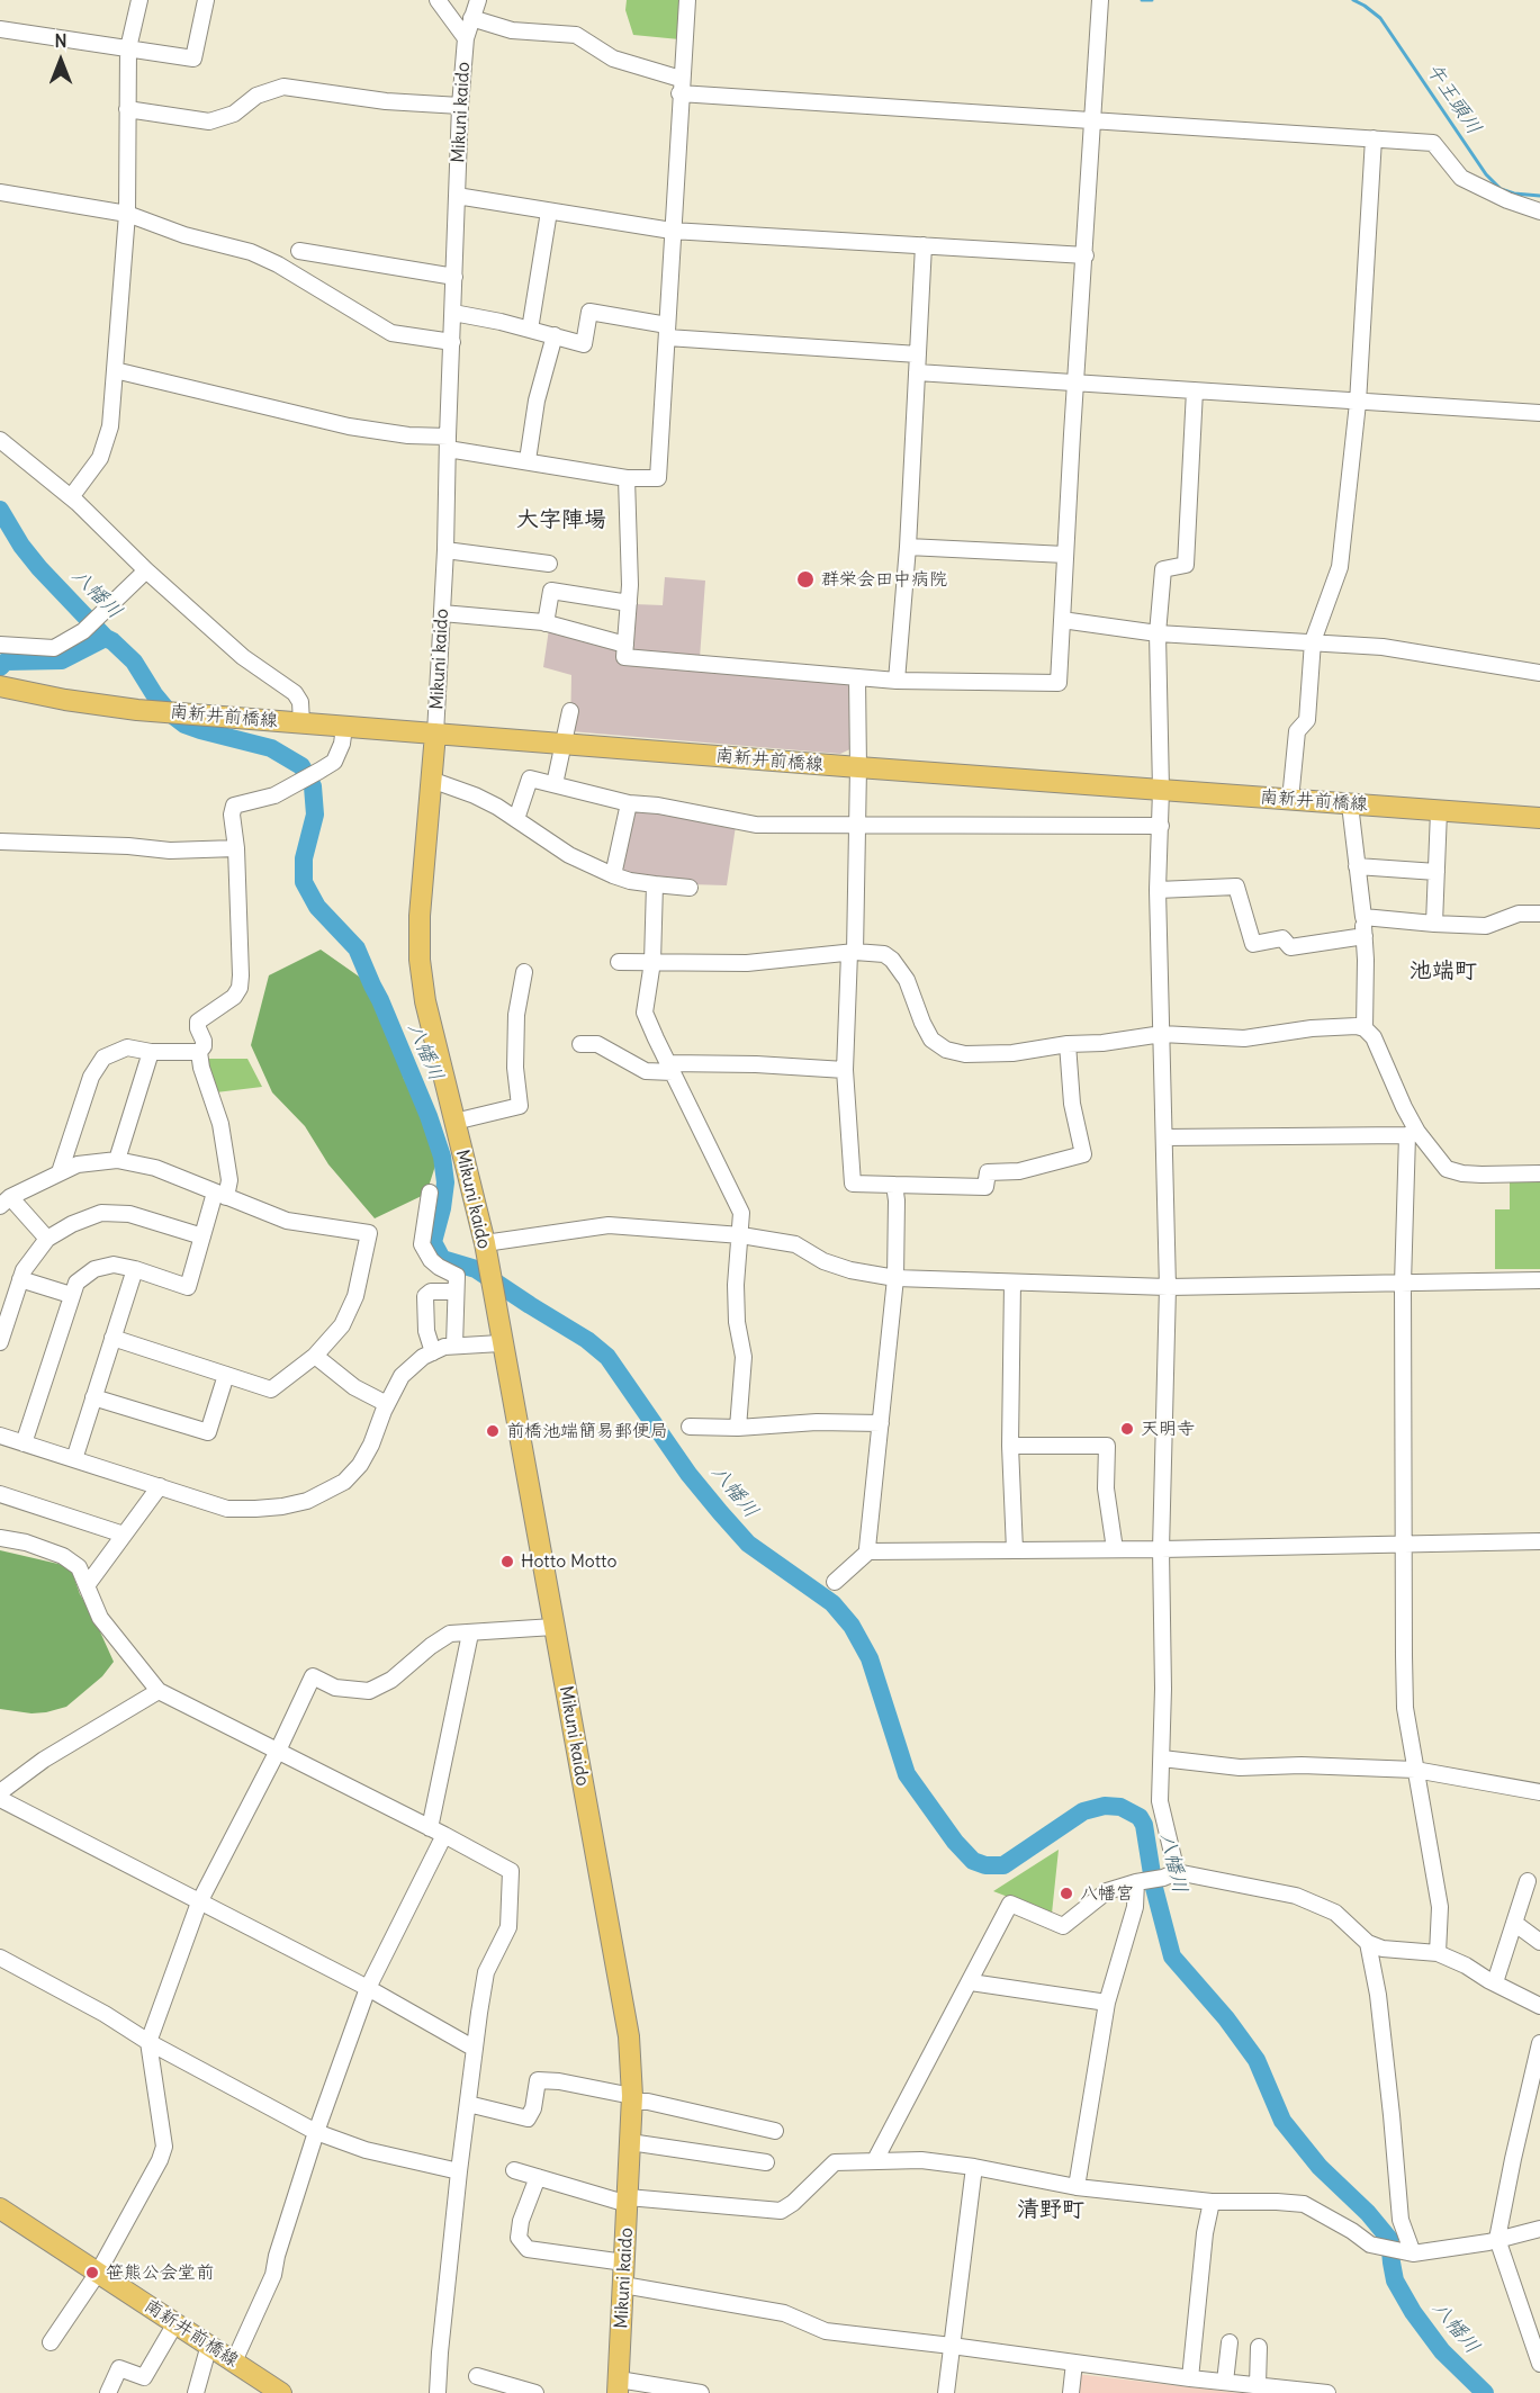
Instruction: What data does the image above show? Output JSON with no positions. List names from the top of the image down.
{
  "streets": {
    "main road": ["Mikuni kaido", "南新井前橋線"]
  },
  "crossings": [
    ["Mikuni kaido", "南新井前橋線"]
  ],
  "districts": ["大字陣場", "池端町", "清野町"],
  "water": ["午王頭川", "八幡川"],
  "places": [
    "群栄会田中病院",
    "天明寺",
    "前橋池端簡易郵便局",
    "Hotto Motto",
    "八幡宮",
    "笹熊公会堂前"
  ],
  "north": "top"
}
